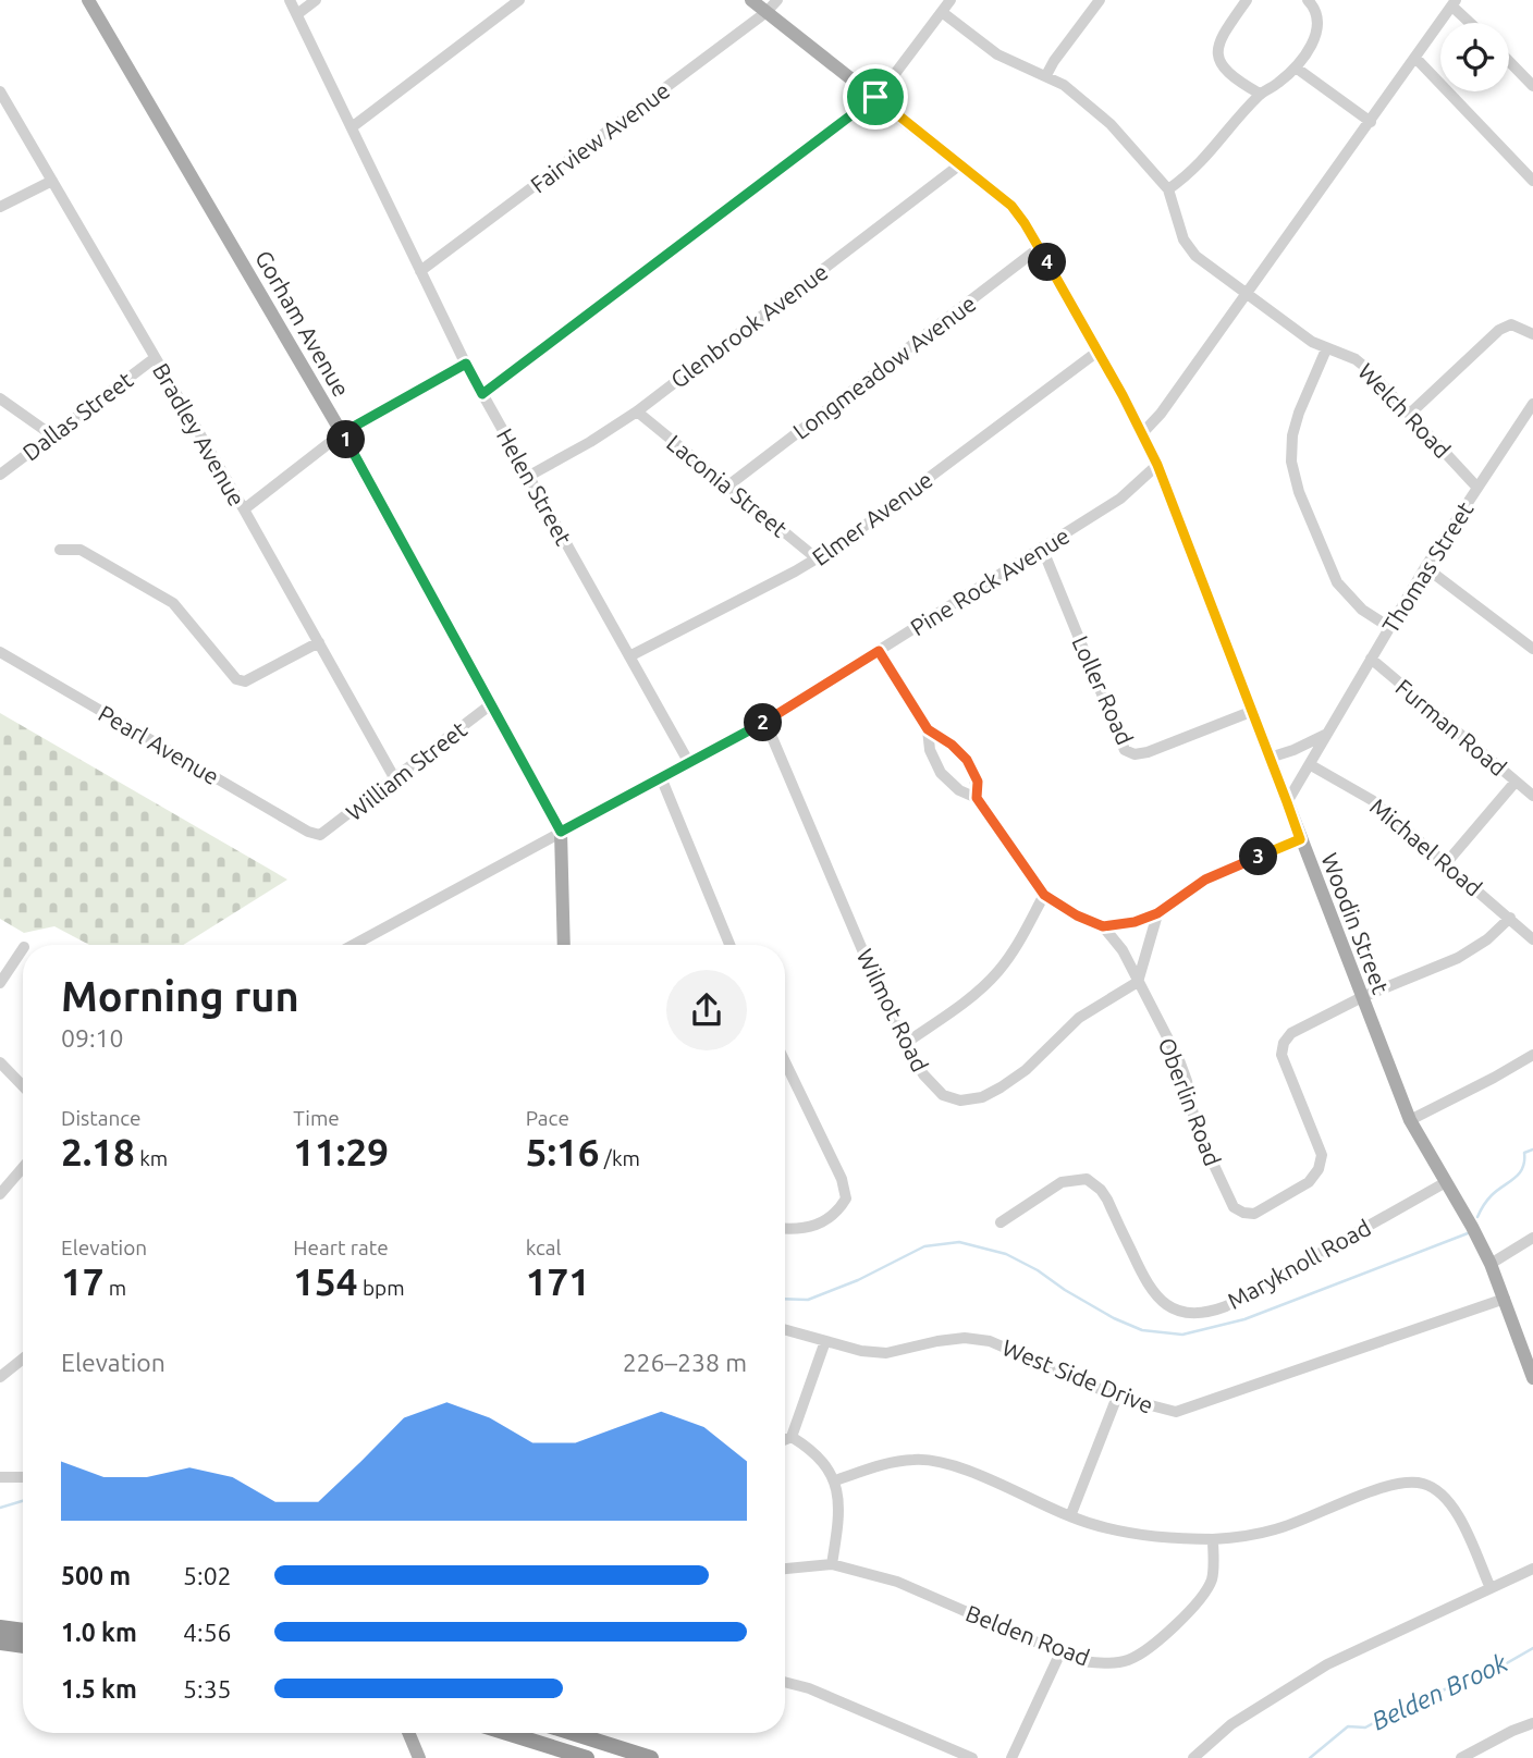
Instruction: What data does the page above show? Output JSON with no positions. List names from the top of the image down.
{
  "streets": {
    "main road": ["Gorham Avenue", "Woodin Street"],
    "street": [
      "Fairview Avenue",
      "Glenbrook Avenue",
      "Longmeadow Avenue",
      "Welch Road",
      "Dallas Street",
      "Bradley Avenue",
      "Laconia Street",
      "Helen Street",
      "Elmer Avenue",
      "Thomas Street",
      "Pine Rock Avenue",
      "Loller Road",
      "Furman Road",
      "Pearl Avenue",
      "William Street",
      "Michael Road",
      "Wilmot Road",
      "Oberlin Road",
      "Maryknoll Road",
      "West Side Drive",
      "Belden Road"
    ]
  },
  "crossings": [
    ["Fairview Avenue", "Helen Street"],
    ["Fairview Avenue", "Woodin Street"],
    ["Gorham Avenue", "Pine Rock Avenue"],
    ["Gorham Avenue", "William Street"],
    ["Glenbrook Avenue", "Laconia Street"],
    ["Glenbrook Avenue", "Helen Street"],
    ["Glenbrook Avenue", "Woodin Street"],
    ["Longmeadow Avenue", "Laconia Street"],
    ["Longmeadow Avenue", "Woodin Street"],
    ["Welch Road", "Thomas Street"],
    ["Dallas Street", "Bradley Avenue"],
    ["Bradley Avenue", "William Street"],
    ["Laconia Street", "Elmer Avenue"],
    ["Helen Street", "Elmer Avenue"],
    ["Helen Street", "Pine Rock Avenue"],
    ["Elmer Avenue", "Woodin Street"],
    ["Thomas Street", "Furman Road"],
    ["Thomas Street", "Michael Road"],
    ["Thomas Street", "Woodin Street"],
    ["Pine Rock Avenue", "Loller Road"],
    ["Pine Rock Avenue", "Woodin Street"],
    ["Pine Rock Avenue", "Wilmot Road"],
    ["Pine Rock Avenue", "Oberlin Road"],
    ["Loller Road", "Woodin Street"],
    ["Pearl Avenue", "William Street"],
    ["Michael Road", "Oberlin Road"],
    ["Woodin Street", "Oberlin Road"],
    ["Woodin Street", "Maryknoll Road"],
    ["Woodin Street", "West Side Drive"],
    ["Wilmot Road", "Oberlin Road"]
  ],
  "water": ["Belden Brook"],
  "page": {
    "pins": [
      "4",
      "1",
      "2",
      "3"
    ],
    "heading": ["Morning run", "09:10"],
    "stats": [
      ["Distance", "2.18 km"],
      ["Time", "11:29"],
      ["Pace", "5:16 /km"],
      ["Elevation", "17 m"],
      ["Heart rate", "154 bpm"],
      ["kcal", "171"]
    ],
    "chart": ["Elevation", "226–238 m"],
    "list": [
      {
        "name": "500 m",
        "note": "5:02"
      },
      {
        "name": "1.0 km",
        "note": "4:56"
      },
      {
        "name": "1.5 km",
        "note": "5:35"
      }
    ]
  }
}
